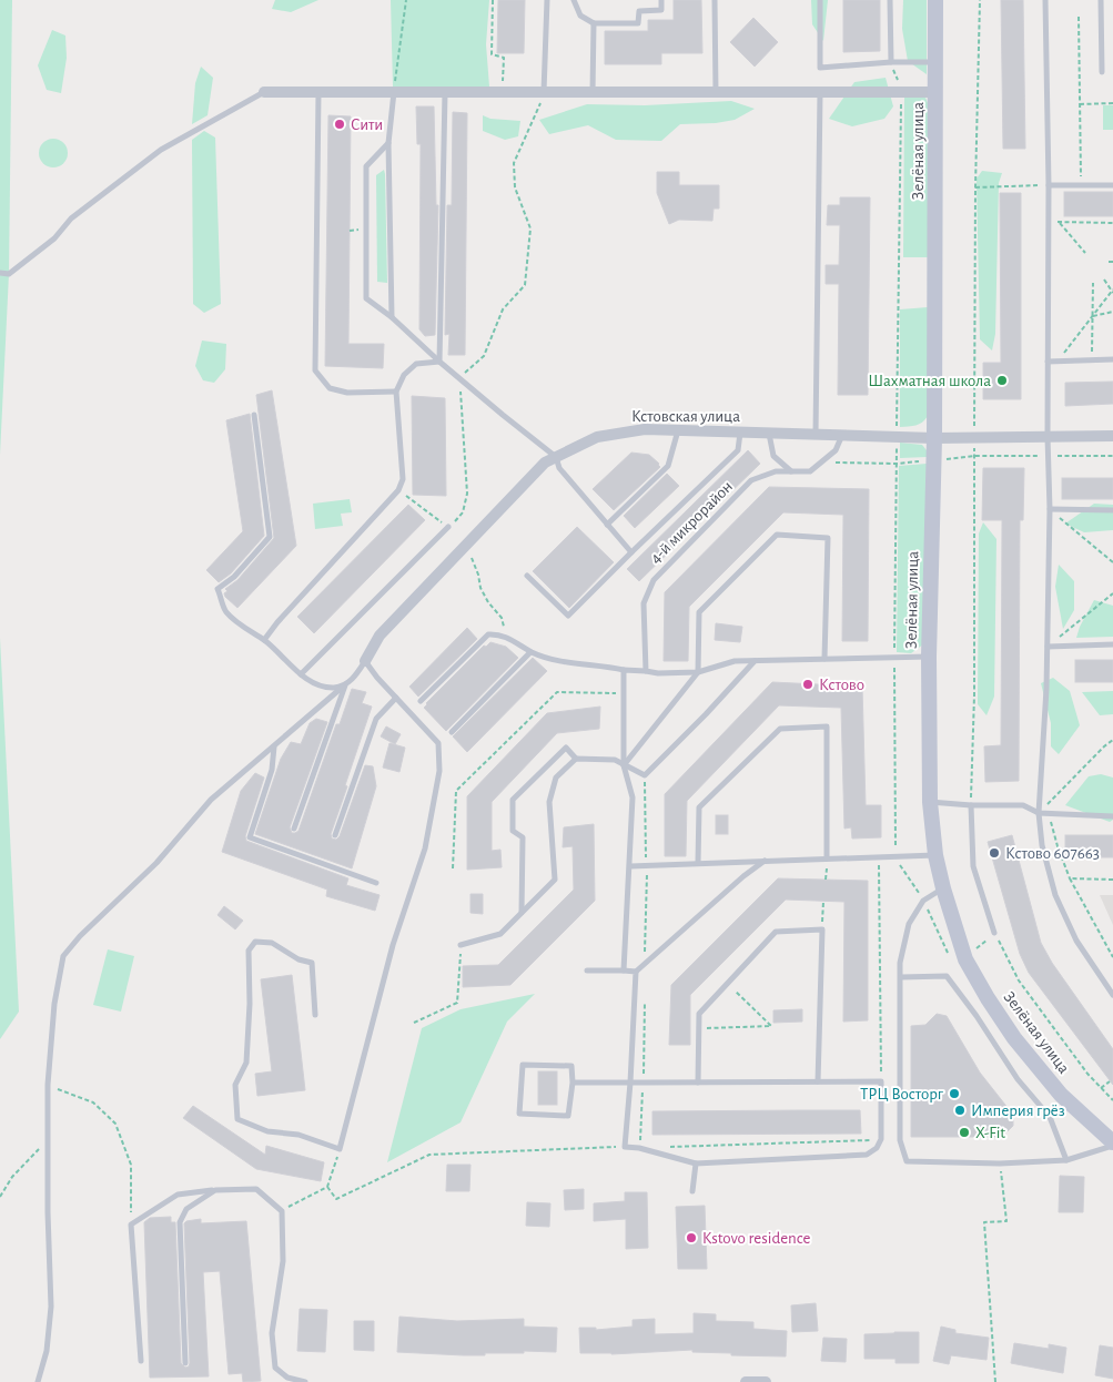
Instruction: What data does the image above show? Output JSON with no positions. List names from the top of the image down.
{
  "streets": {
    "main road": ["Зелёная улица"],
    "street": ["Кстовская улица"],
    "lane": ["4-й микрорайон"]
  },
  "crossings": [
    ["Зелёная улица", "Кстовская улица"]
  ],
  "places": [
    "Сити",
    "Шахматная школа",
    "Кстово",
    "Кстово 607663",
    "ТРЦ Восторг",
    "Империя грёз",
    "X-Fit",
    "Kstovo residence"
  ]
}
